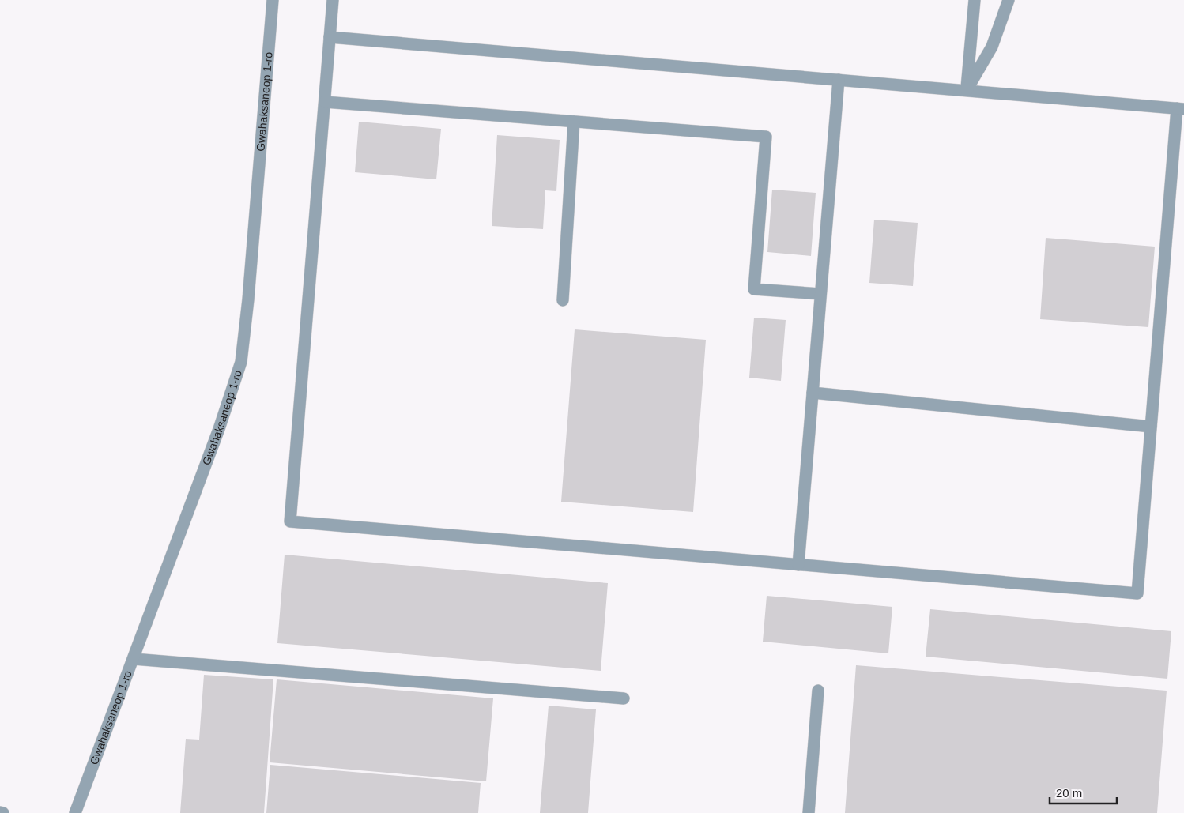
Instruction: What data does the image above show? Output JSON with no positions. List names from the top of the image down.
{
  "streets": {
    "street": ["Gwahaksaneop 1-ro"]
  },
  "scale_bar": "20 m"
}
